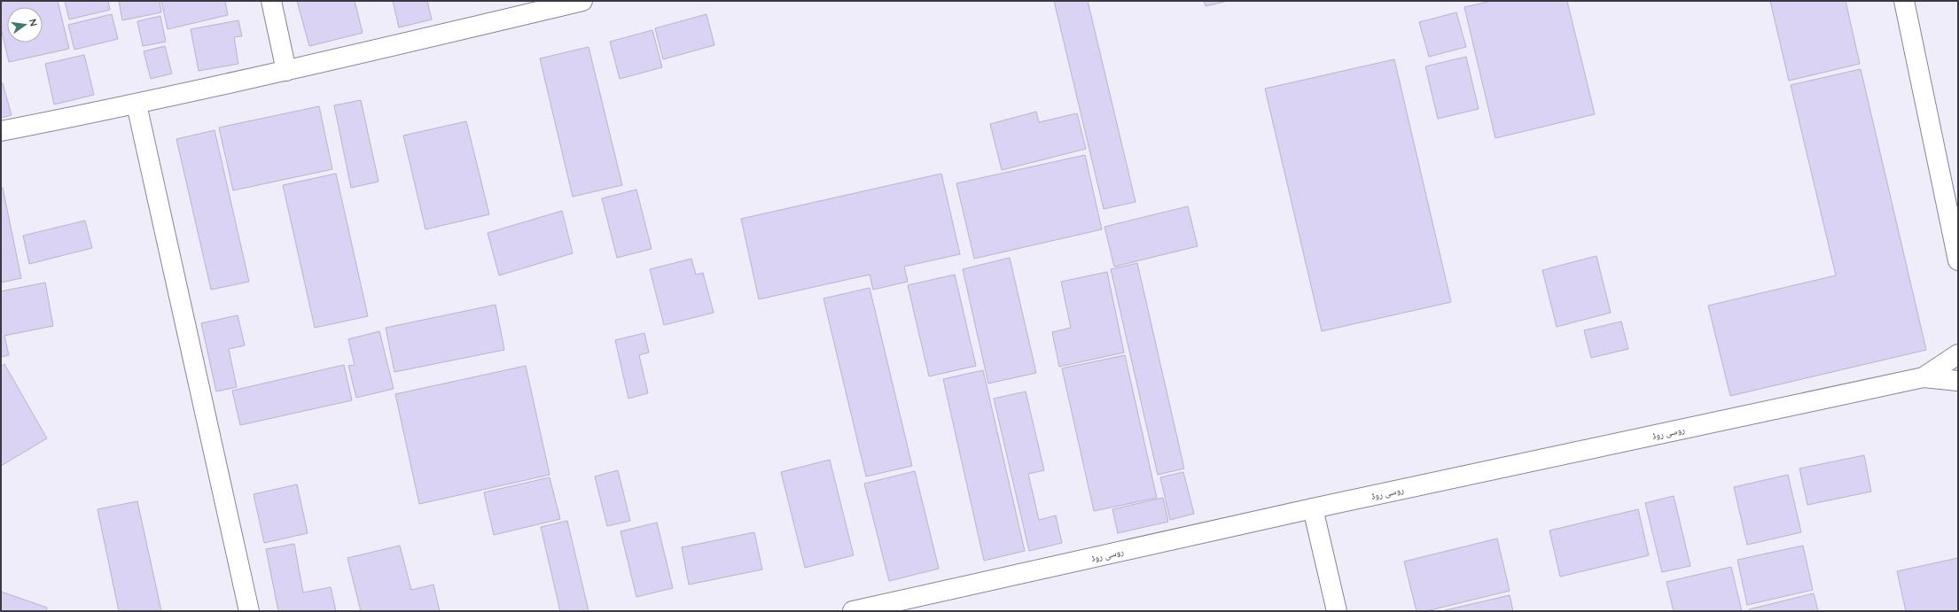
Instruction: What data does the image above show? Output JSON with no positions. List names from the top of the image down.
{
  "streets": {
    "street": ["روسی روڈ"]
  },
  "north": "right"
}
